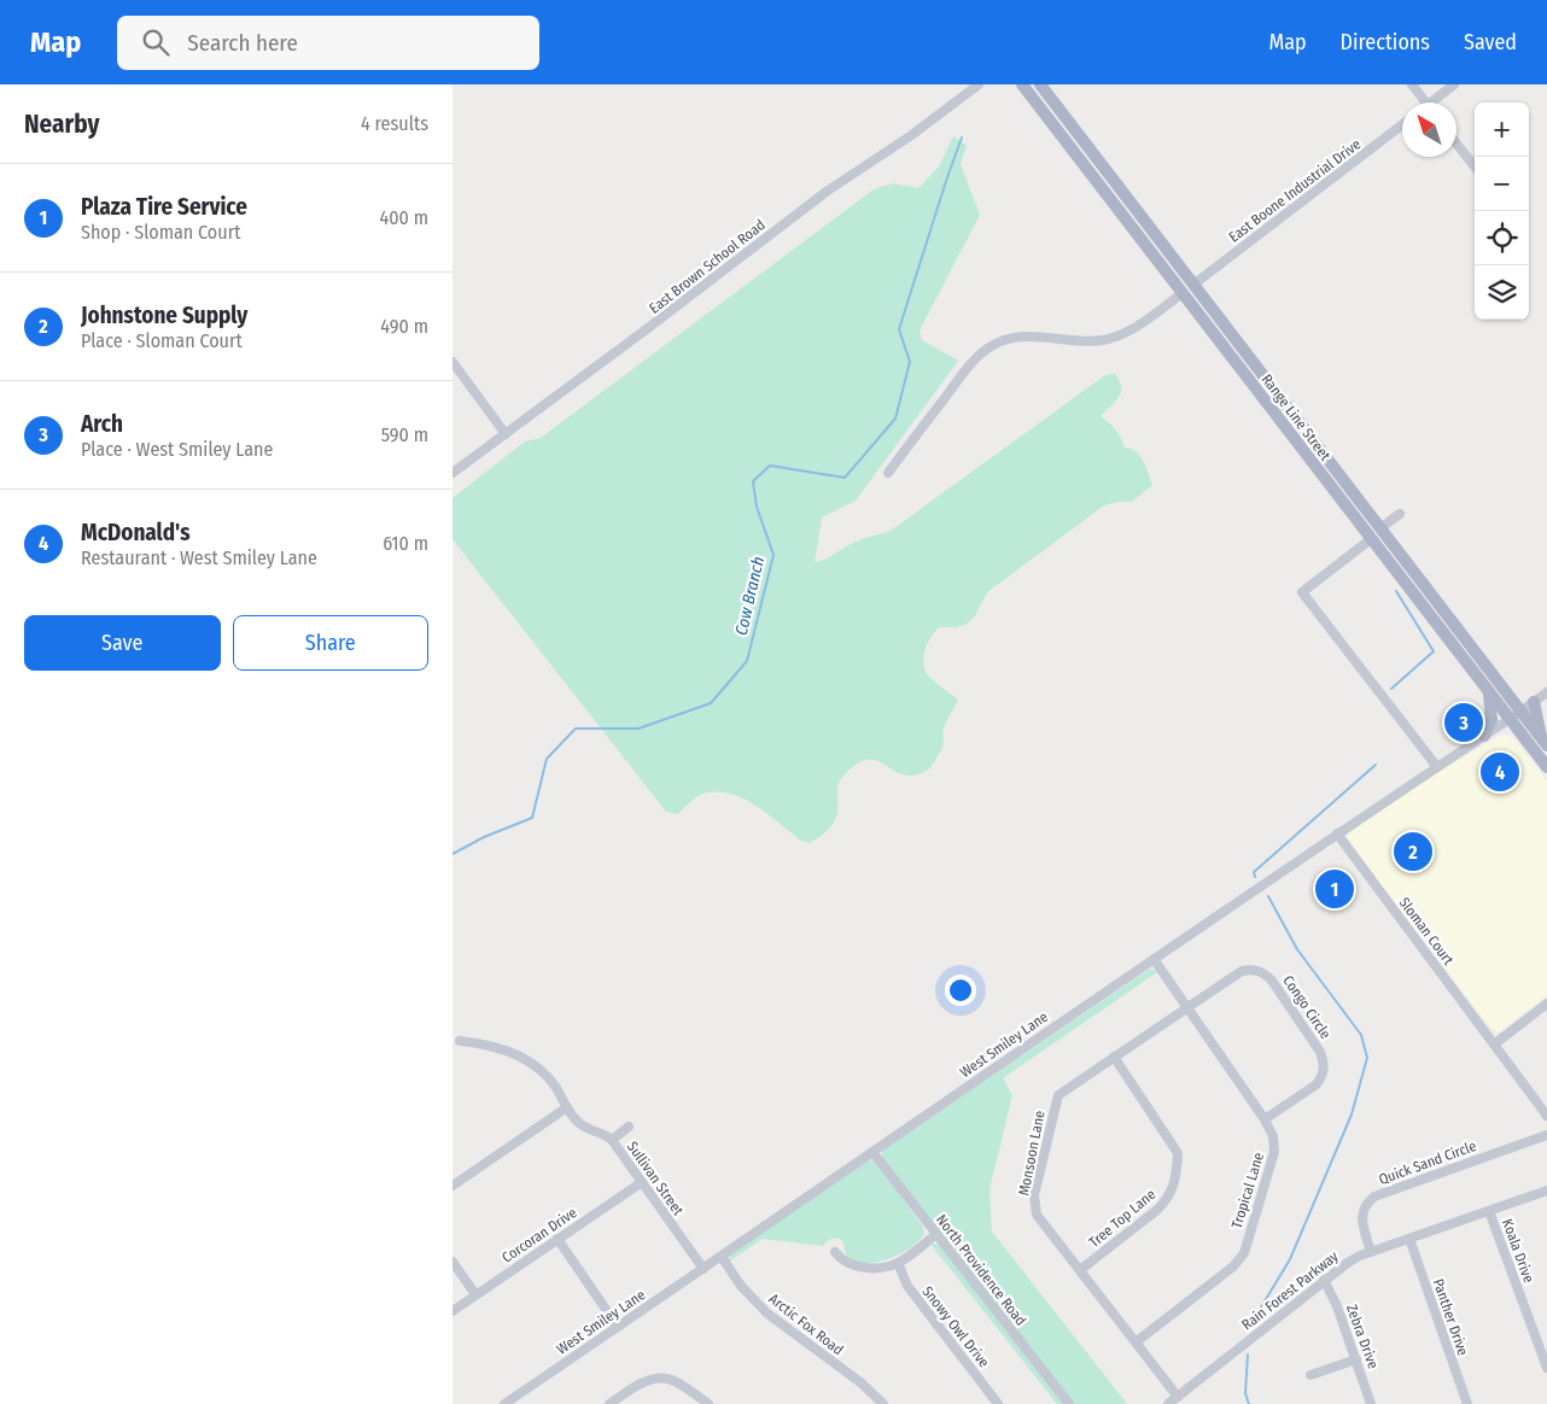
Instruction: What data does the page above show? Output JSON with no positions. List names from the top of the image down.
{
  "streets": {
    "main road": ["Range Line Street"],
    "street": [
      "East Boone Industrial Drive",
      "East Brown School Road",
      "Sloman Court",
      "Congo Circle",
      "West Smiley Lane",
      "Monsoon Lane",
      "Quick Sand Circle",
      "Sullivan Street",
      "Tropical Lane",
      "Tree Top Lane",
      "Corcoran Drive",
      "Koala Drive",
      "North Providence Road",
      "Rain Forest Parkway",
      "Panther Drive",
      "Arctic Fox Road",
      "Snowy Owl Drive",
      "Zebra Drive"
    ]
  },
  "crossings": [
    ["East Boone Industrial Drive", "Range Line Street"],
    ["Range Line Street", "West Smiley Lane"],
    ["Sloman Court", "West Smiley Lane"],
    ["Congo Circle", "Monsoon Lane"],
    ["Congo Circle", "Tropical Lane"],
    ["West Smiley Lane", "Sullivan Street"],
    ["West Smiley Lane", "Tropical Lane"],
    ["West Smiley Lane", "North Providence Road"],
    ["West Smiley Lane", "Arctic Fox Road"],
    ["Monsoon Lane", "Tropical Lane"],
    ["Monsoon Lane", "Tree Top Lane"],
    ["Monsoon Lane", "Rain Forest Parkway"],
    ["Quick Sand Circle", "Rain Forest Parkway"],
    ["Sullivan Street", "Corcoran Drive"],
    ["Koala Drive", "Rain Forest Parkway"],
    ["Rain Forest Parkway", "Panther Drive"],
    ["Rain Forest Parkway", "Zebra Drive"]
  ],
  "water": ["Cow Branch"],
  "north": "top left",
  "page": {
    "header": "Map",
    "search": "Search here",
    "nav": ["Map", "Directions", "Saved"],
    "heading": ["Nearby", "4 results"],
    "map_buttons": ["+", "−"],
    "list": [
      {
        "mark": "1",
        "name": "Plaza Tire Service",
        "note": "Shop · Sloman Court",
        "value": "400 m"
      },
      {
        "mark": "2",
        "name": "Johnstone Supply",
        "note": "Place · Sloman Court",
        "value": "490 m"
      },
      {
        "mark": "3",
        "name": "Arch",
        "note": "Place · West Smiley Lane",
        "value": "590 m"
      },
      {
        "mark": "4",
        "name": "McDonald's",
        "note": "Restaurant · West Smiley Lane",
        "value": "610 m"
      }
    ],
    "buttons": ["Save", "Share"],
    "pins": [
      "3",
      "4",
      "2",
      "1"
    ]
  }
}
